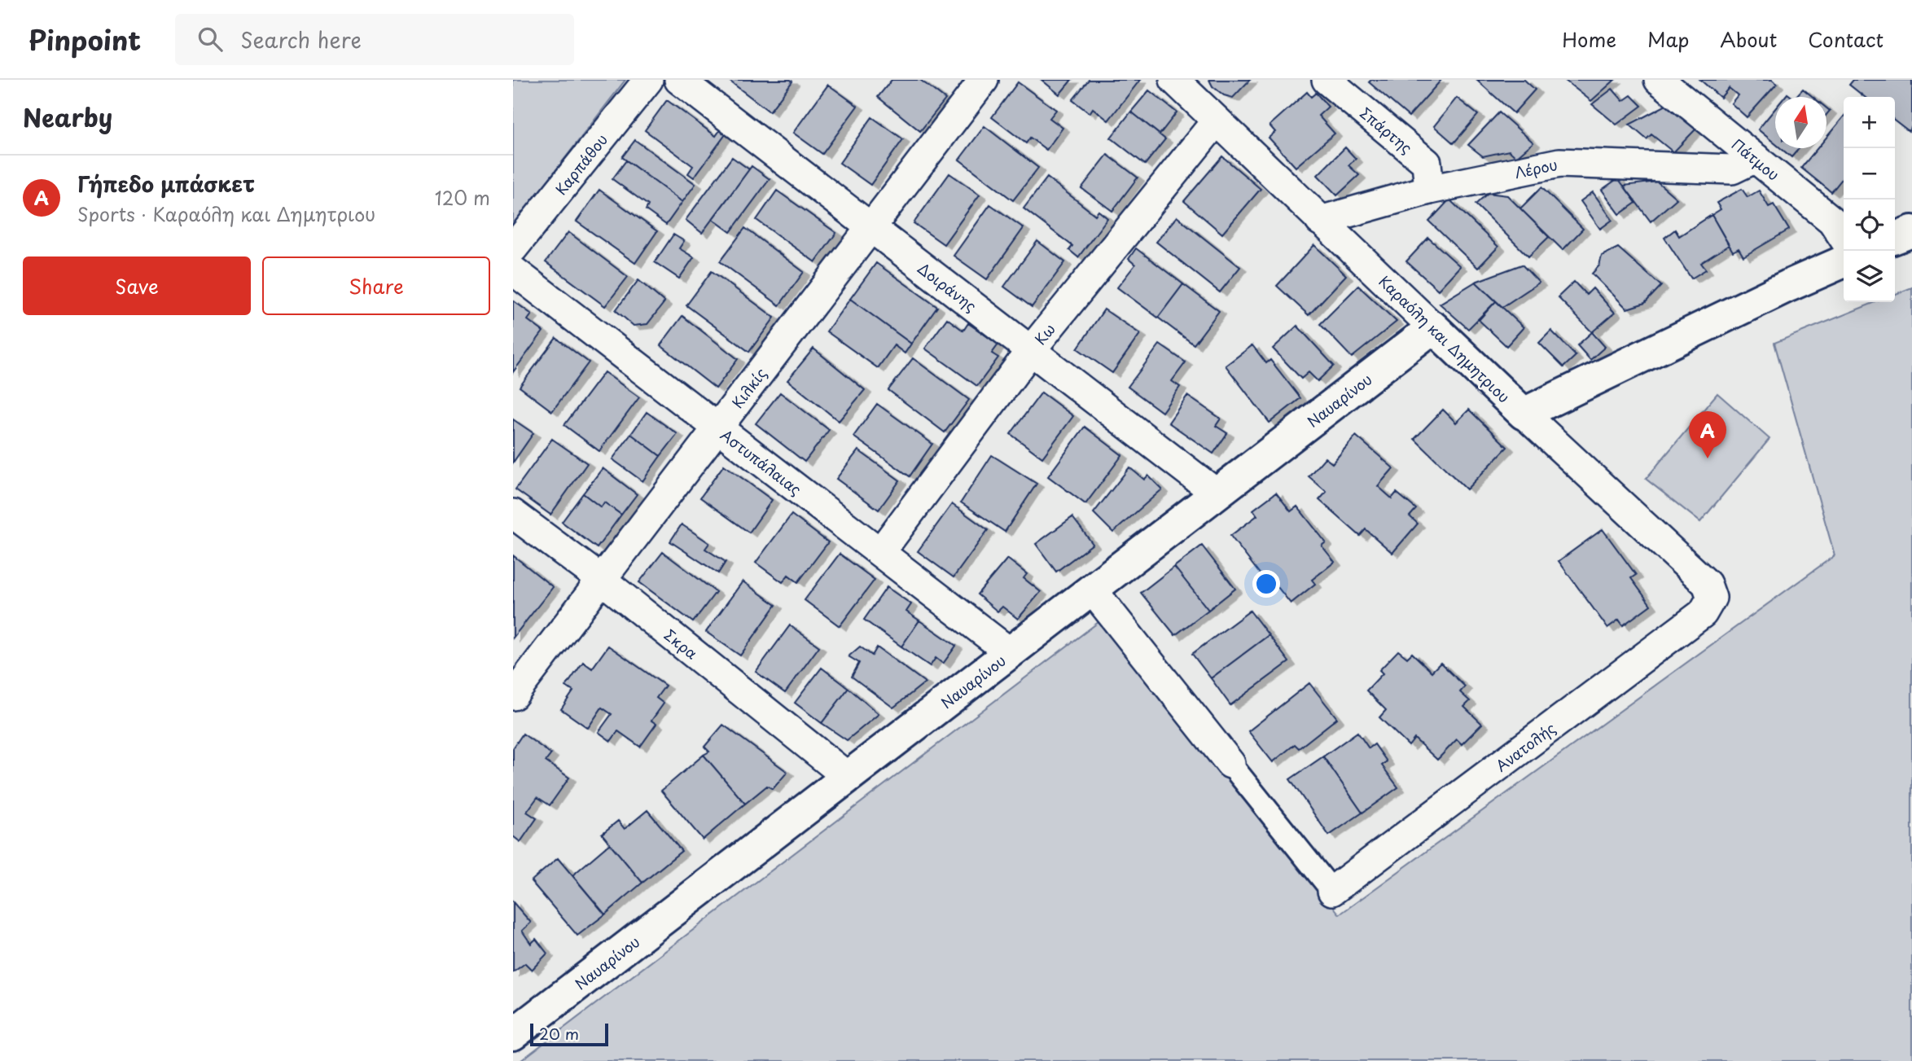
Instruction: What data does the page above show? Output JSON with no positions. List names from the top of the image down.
{
  "streets": {
    "street": [
      "Σπάρτης",
      "Πάτμου",
      "Καρπάθου",
      "Λέρου",
      "Δοιράνης",
      "Κω",
      "Καραόλη και Δημητριου",
      "Κιλκίς",
      "Ναυαρίνου",
      "Αστυπάλαιας",
      "Σκρα",
      "Ανατολής"
    ]
  },
  "crossings": [
    ["Σπάρτης", "Λέρου"],
    ["Πάτμου", "Λέρου"],
    ["Λέρου", "Καραόλη και Δημητριου"],
    ["Δοιράνης", "Κω"],
    ["Δοιράνης", "Κιλκίς"],
    ["Δοιράνης", "Ναυαρίνου"],
    ["Κω", "Καραόλη και Δημητριου"],
    ["Κω", "Αστυπάλαιας"],
    ["Καραόλη και Δημητριου", "Ναυαρίνου"],
    ["Καραόλη και Δημητριου", "Ανατολής"],
    ["Κιλκίς", "Αστυπάλαιας"],
    ["Κιλκίς", "Σκρα"],
    ["Ναυαρίνου", "Αστυπάλαιας"],
    ["Ναυαρίνου", "Σκρα"]
  ],
  "scale_bar": "20 m",
  "north": "top",
  "page": {
    "header": "Pinpoint",
    "search": "Search here",
    "nav": [
      "Home",
      "Map",
      "About",
      "Contact"
    ],
    "heading": "Nearby",
    "map_buttons": ["+", "−"],
    "list": [
      {
        "mark": "A",
        "name": "Γήπεδο μπάσκετ",
        "note": "Sports · Καραόλη και Δημητριου",
        "value": "120 m"
      }
    ],
    "buttons": ["Save", "Share"],
    "pins": "A",
    "scale": "20 m"
  }
}
